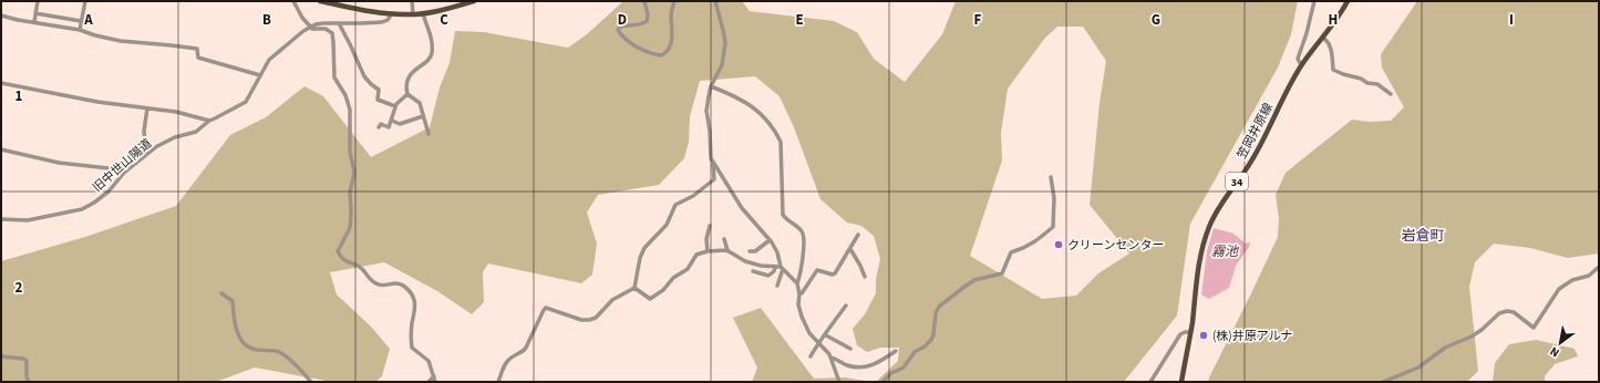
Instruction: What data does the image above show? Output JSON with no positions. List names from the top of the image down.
{
  "streets": {
    "main road": ["笠岡井原線", "34"],
    "street": ["旧中世山陽道"]
  },
  "districts": ["岩倉町"],
  "water": ["霧池"],
  "places": ["クリーンセンター", "(株)井原アルナ"],
  "north": "bottom left",
  "grid": {
    "columns": [
      "A",
      "B",
      "C",
      "D",
      "E",
      "F",
      "G",
      "H",
      "I"
    ],
    "rows": ["1", "2"]
  }
}
